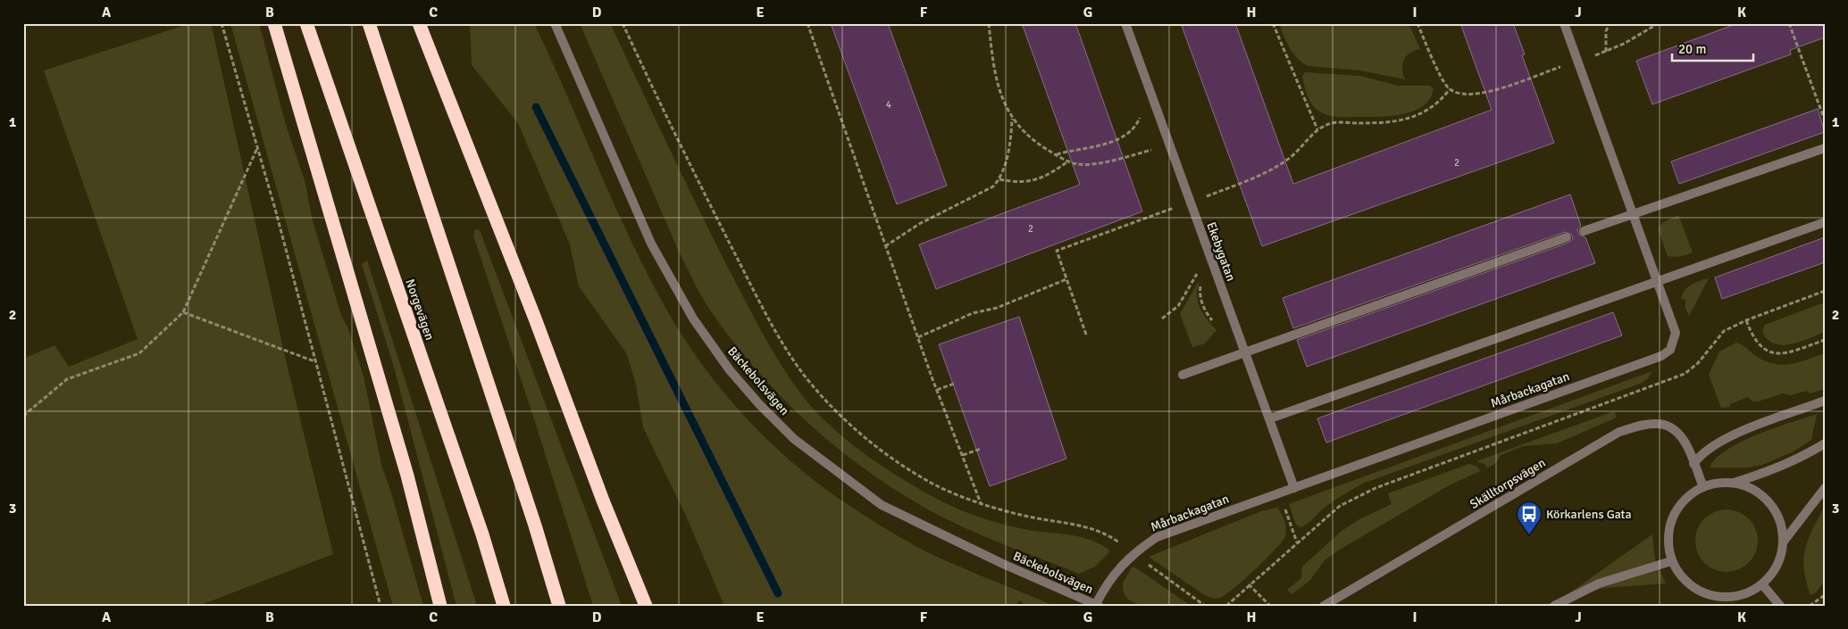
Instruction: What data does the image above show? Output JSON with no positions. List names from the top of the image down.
{
  "streets": {
    "highway": ["Norgevägen"],
    "street": [
      "Ekebygatan",
      "Bäckebolsvägen",
      "Mårbackagatan",
      "Skälltorpsvägen"
    ]
  },
  "crossings": [
    ["Ekebygatan", "Mårbackagatan"],
    ["Bäckebolsvägen", "Mårbackagatan"]
  ],
  "places": {
    "bus stop": ["Körkarlens Gata"]
  },
  "house_numbers": ["4", "2", "2"],
  "scale_bar": "20 m",
  "grid": {
    "columns": [
      "A",
      "B",
      "C",
      "D",
      "E",
      "F",
      "G",
      "H",
      "I",
      "J",
      "K"
    ],
    "rows": ["1", "2", "3"]
  }
}
